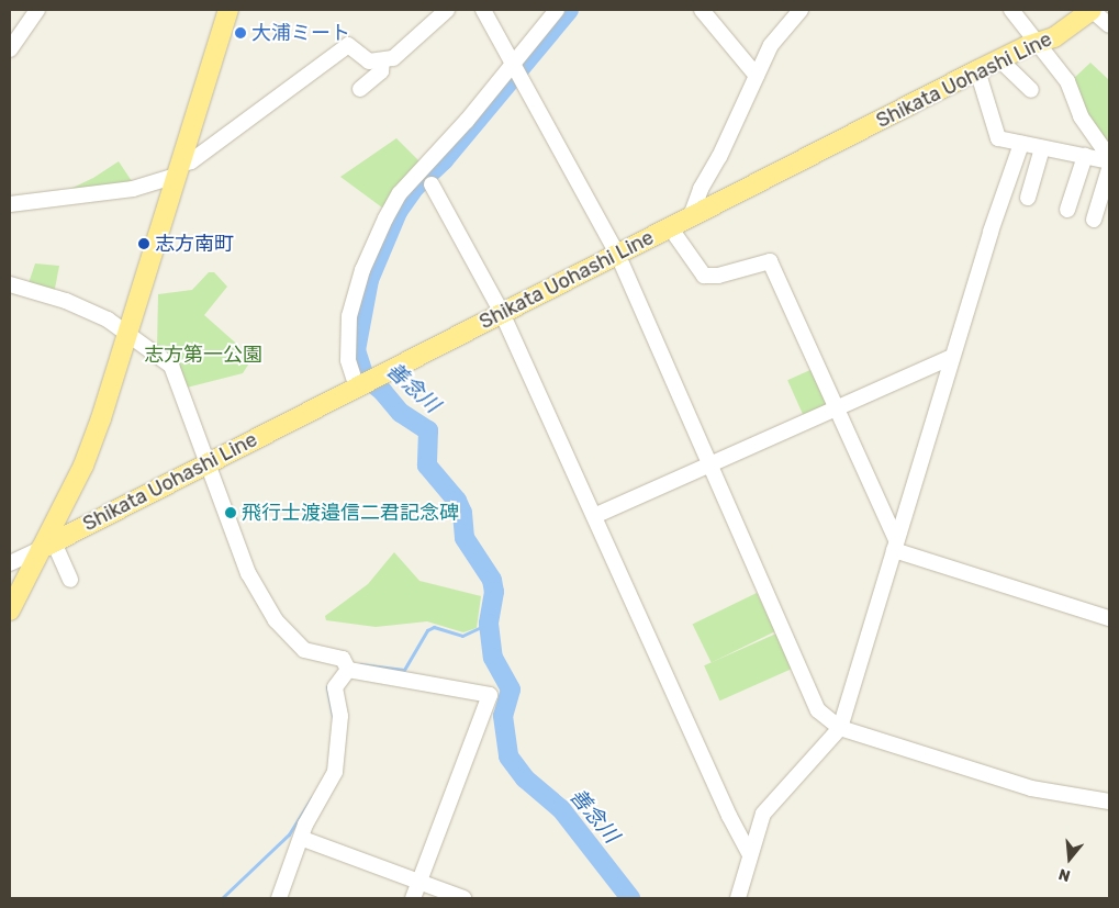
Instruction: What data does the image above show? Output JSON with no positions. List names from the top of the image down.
{
  "streets": {
    "main road": ["Shikata Uohashi Line"]
  },
  "water": ["善念川"],
  "parks": ["志方第一公園"],
  "places": ["大浦ミート", "志方南町", "飛行士渡邉信二君記念碑"],
  "north": "bottom"
}
